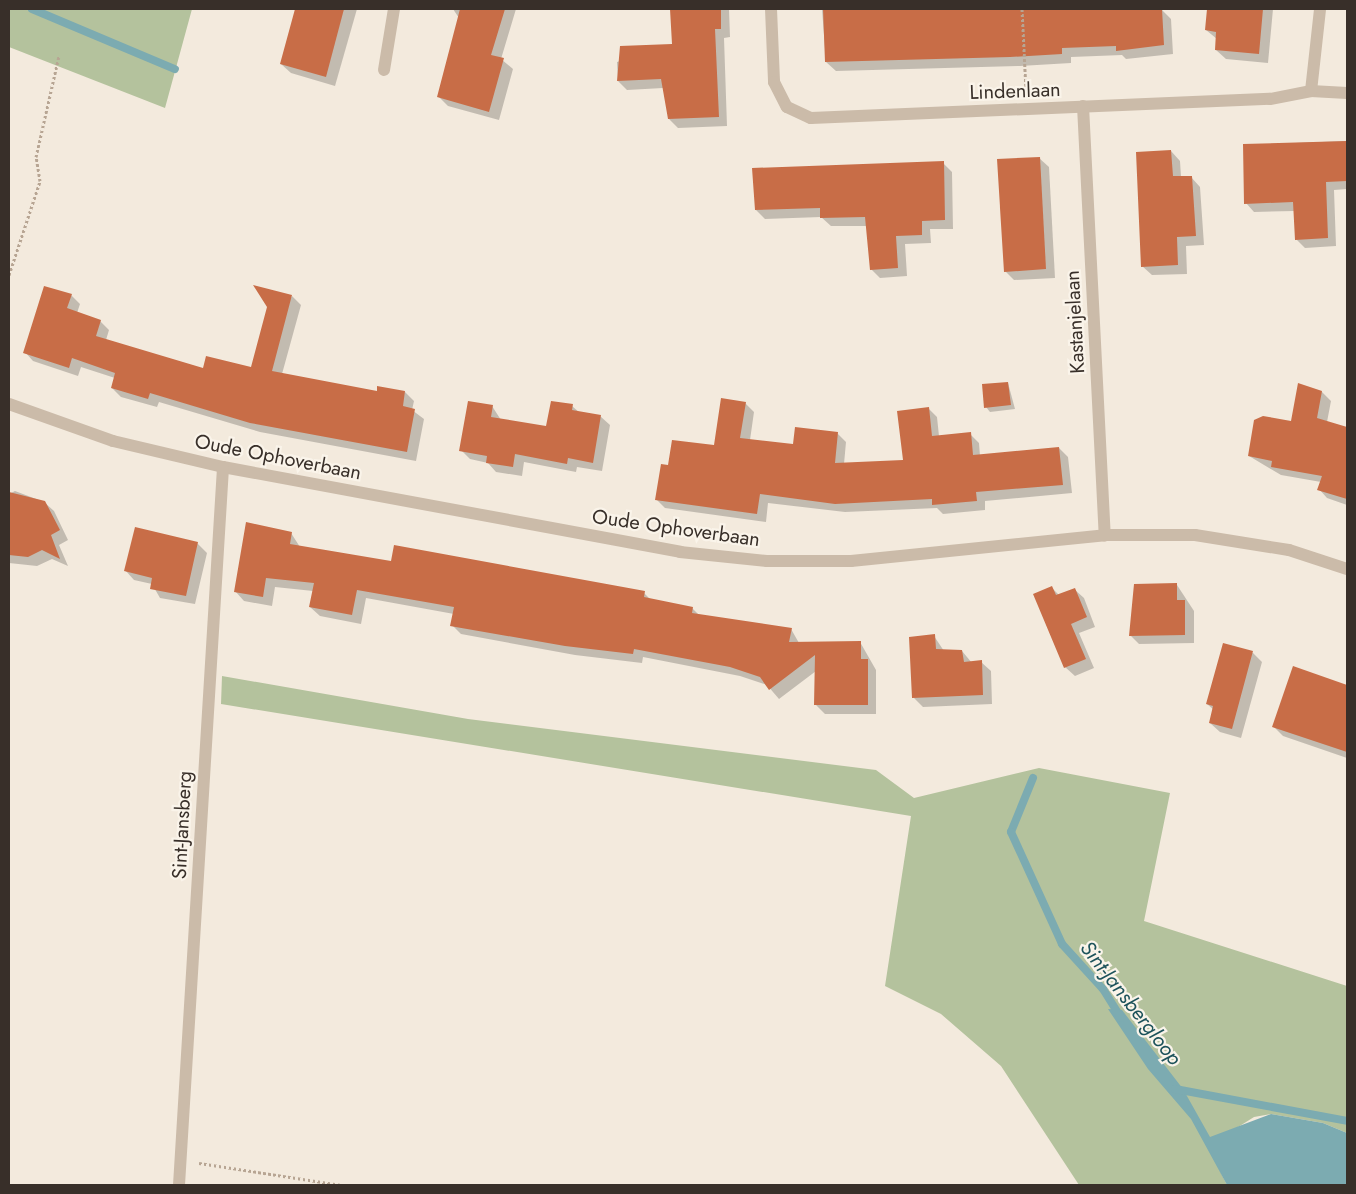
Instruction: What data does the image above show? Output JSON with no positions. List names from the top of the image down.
{
  "streets": {
    "street": [
      "Lindenlaan",
      "Kastanjelaan",
      "Oude Ophoverbaan",
      "Sint-Jansberg"
    ]
  },
  "crossings": [
    ["Lindenlaan", "Kastanjelaan"],
    ["Kastanjelaan", "Oude Ophoverbaan"],
    ["Oude Ophoverbaan", "Sint-Jansberg"]
  ],
  "water": ["Sint-Jansbergloop"]
}
